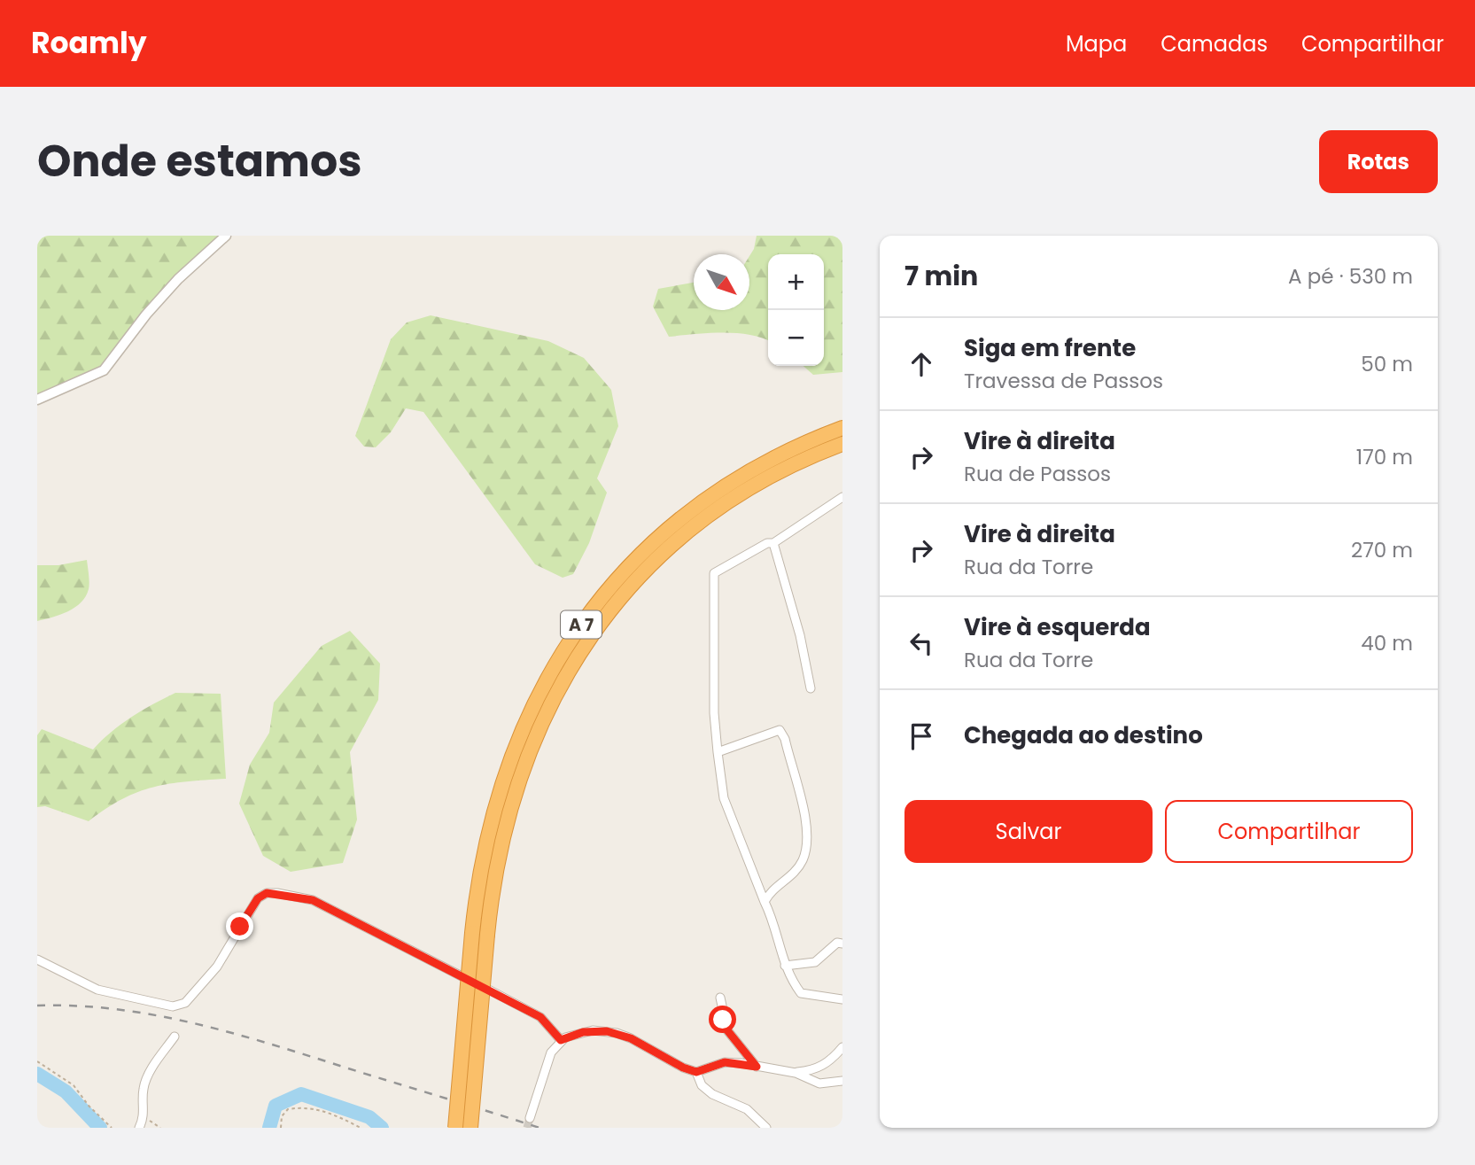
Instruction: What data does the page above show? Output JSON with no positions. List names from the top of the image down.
{
  "streets": {
    "highway": ["A 7"]
  },
  "north": "bottom right",
  "page": {
    "header": "Roamly",
    "nav": ["Mapa", "Camadas", "Compartilhar"],
    "title": "Onde estamos",
    "buttons": [
      "Rotas",
      ["Salvar", "Compartilhar"]
    ],
    "heading": ["7 min", "A pé · 530 m"],
    "map_buttons": ["+", "−"],
    "list": [
      ["Siga em frente", "Travessa de Passos", "50 m"],
      ["Vire à direita", "Rua de Passos", "170 m"],
      ["Vire à direita", "Rua da Torre", "270 m"],
      ["Vire à esquerda", "Rua da Torre", "40 m"],
      "Chegada ao destino"
    ]
  }
}
